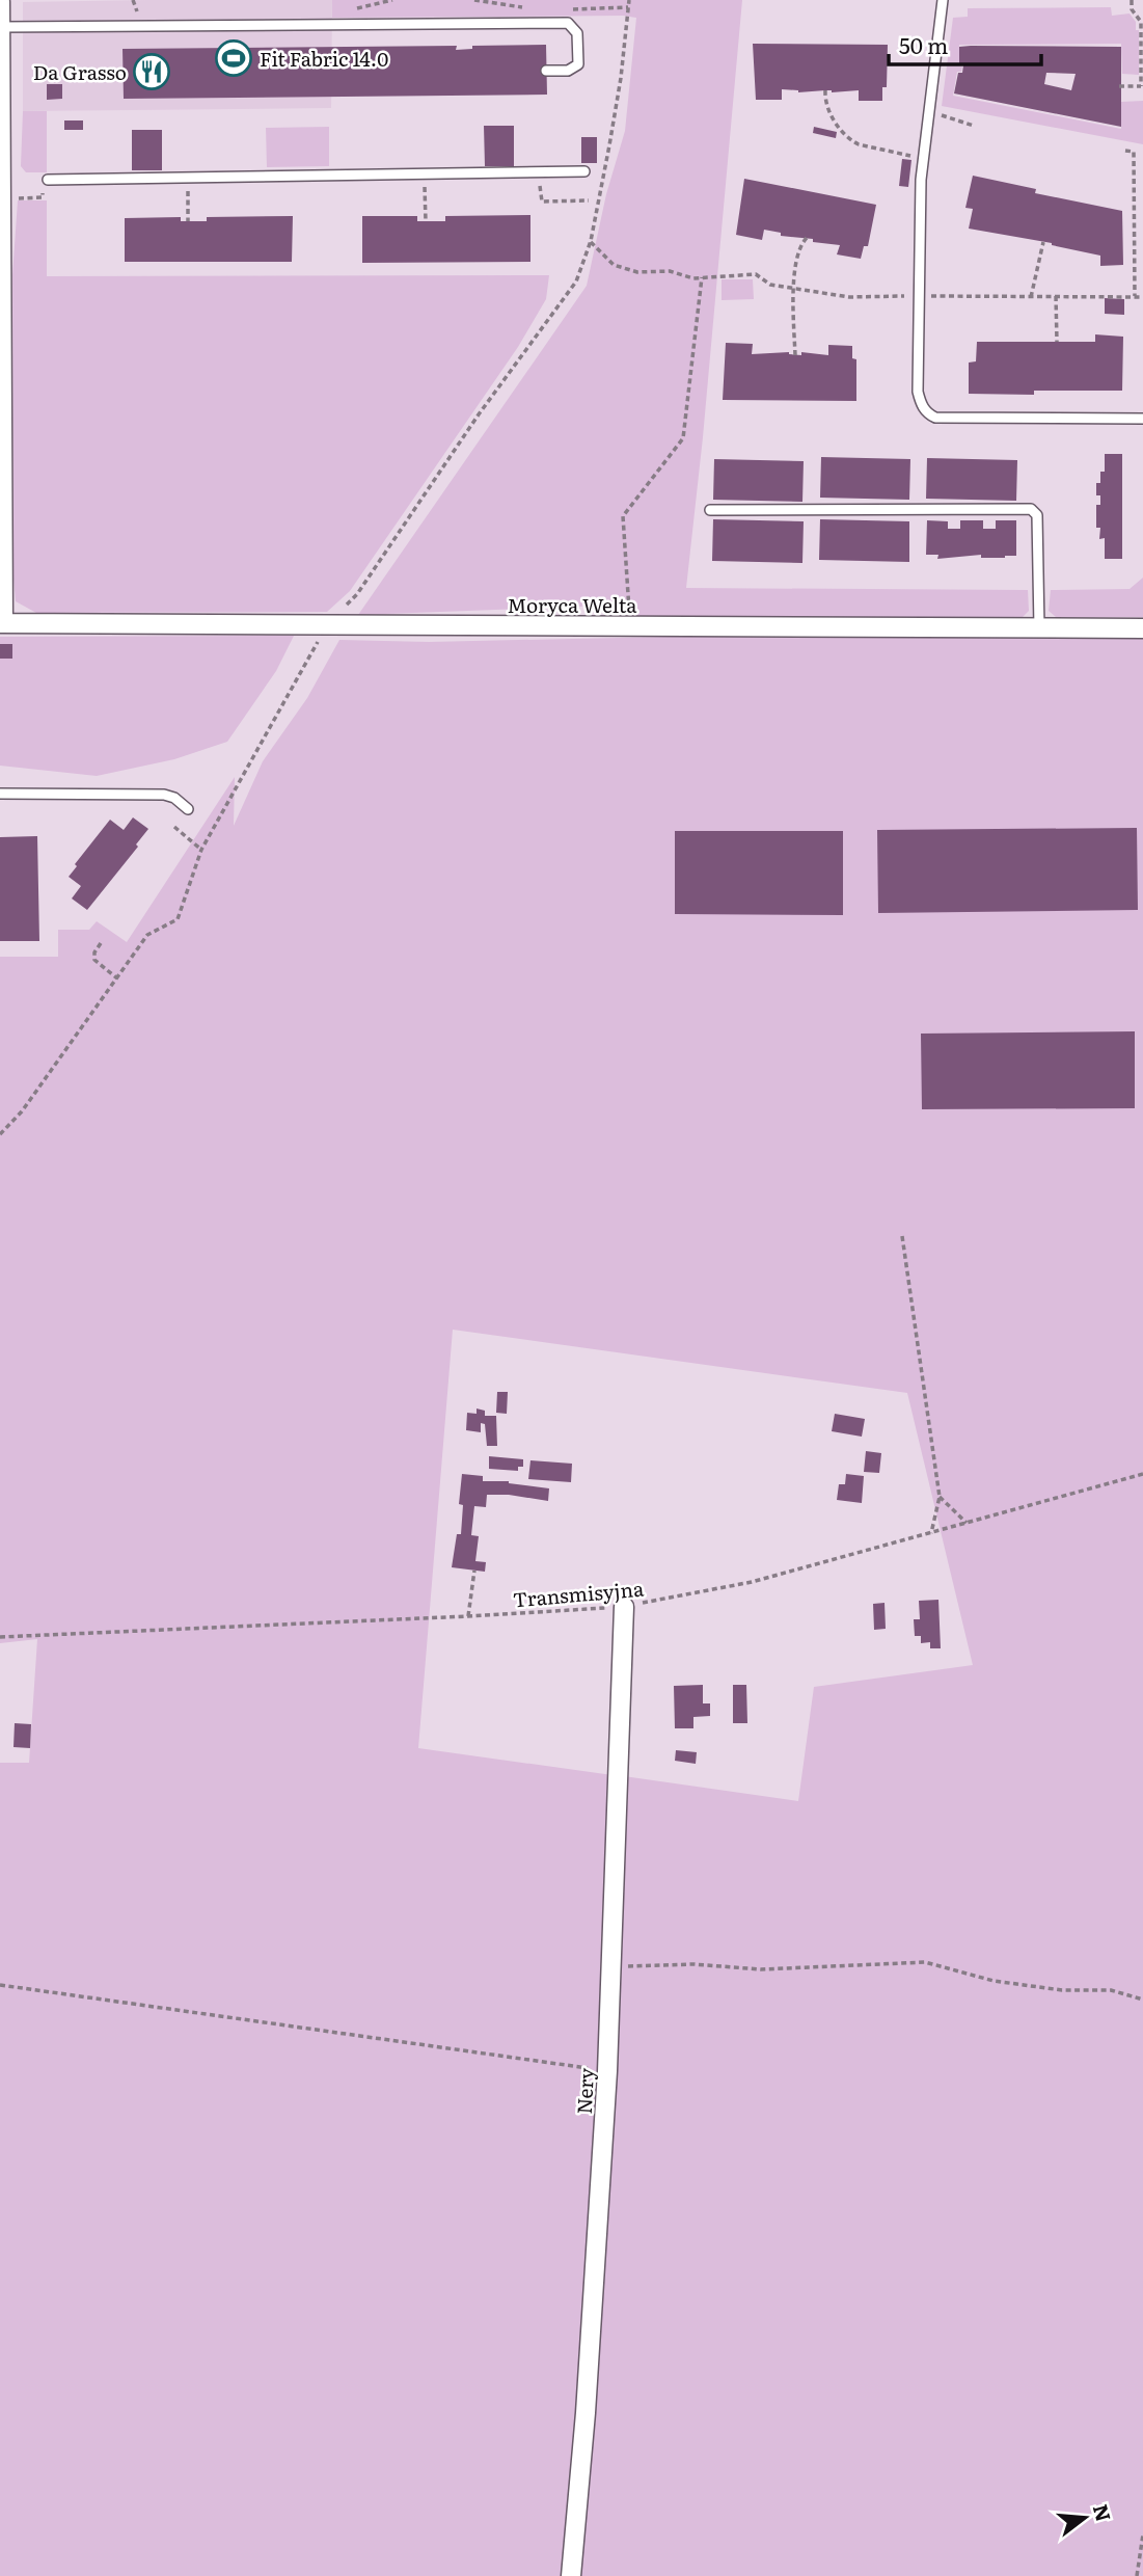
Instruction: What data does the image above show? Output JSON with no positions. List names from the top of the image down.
{
  "streets": {
    "street": ["Moryca Welta", "Nery"],
    "path": ["Transmisyjna"]
  },
  "crossings": [
    ["Transmisyjna", "Nery"]
  ],
  "places": {
    "sports": ["Fit Fabric 14.0"],
    "restaurant": ["Da Grasso"]
  },
  "scale_bar": "50 m",
  "north": "right"
}
